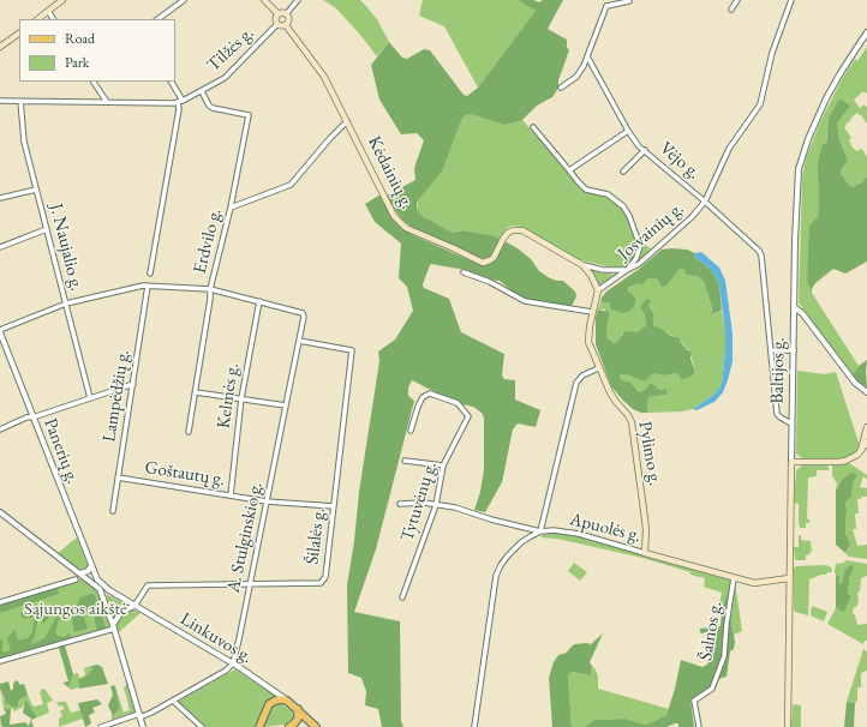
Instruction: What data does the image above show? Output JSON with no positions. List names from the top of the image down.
{
  "streets": {
    "main road": [
      "Kėdainių g.",
      "Baltijos g.",
      "Pylimo g.",
      "Apuolės g.",
      "Linkuvos g."
    ],
    "street": [
      "Tilžės g.",
      "Vėjo g.",
      "Josvainių g.",
      "Erdvilo g.",
      "J. Naujalio g.",
      "Lampėdžių g.",
      "Kelmės g.",
      "Panerių g.",
      "Goštautų g.",
      "Tytuvėnų g.",
      "Šilalės g.",
      "A. Stulginskio g.",
      "Šalnos g."
    ]
  },
  "crossings": [
    ["Tilžės g.", "Kėdainių g."],
    ["Tilžės g.", "Erdvilo g."],
    ["Tilžės g.", "J. Naujalio g."],
    ["Vėjo g.", "Josvainių g."],
    ["Vėjo g.", "Baltijos g."],
    ["Baltijos g.", "Apuolės g."],
    ["Lampėdžių g.", "Goštautų g."],
    ["Kelmės g.", "Goštautų g."],
    ["Kelmės g.", "A. Stulginskio g."],
    ["Panerių g.", "Linkuvos g."],
    ["Pylimo g.", "Apuolės g."],
    ["Goštautų g.", "Šilalės g."],
    ["Goštautų g.", "A. Stulginskio g."],
    ["Apuolės g.", "Šalnos g."],
    ["Šilalės g.", "A. Stulginskio g."],
    ["Šilalės g.", "Linkuvos g."],
    ["A. Stulginskio g.", "Linkuvos g."]
  ],
  "parks": ["Sąjungos aikštė"],
  "legend": ["Road", "Park"]
}
